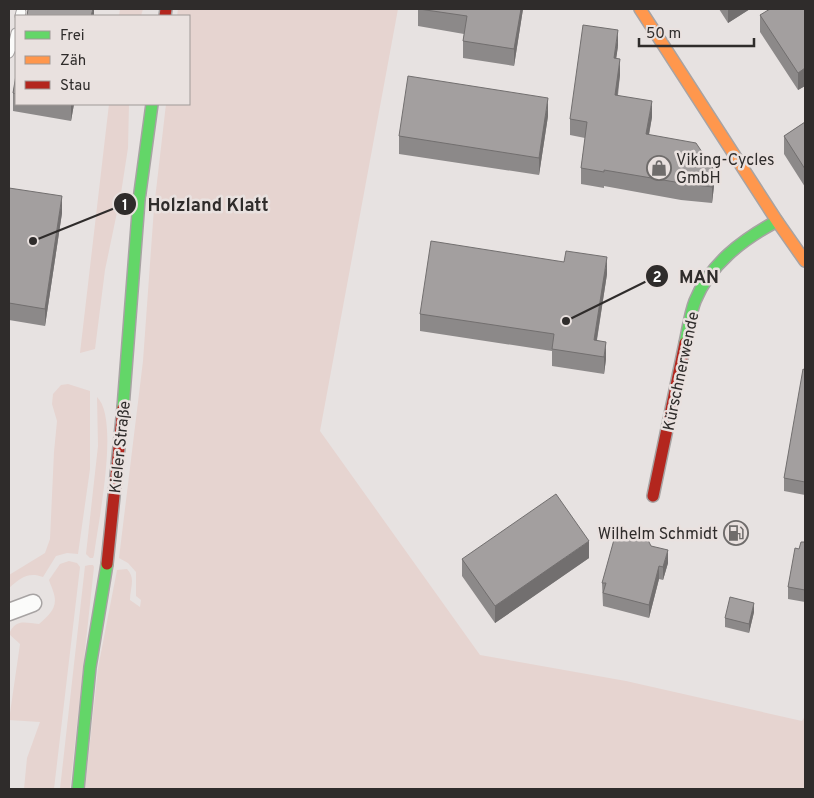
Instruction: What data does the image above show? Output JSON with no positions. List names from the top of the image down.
{
  "streets": {
    "main road": ["Kürschnerwende", "Kieler Straße"]
  },
  "places": {
    "shop": ["Viking-Cycles GmbH"],
    "other": ["Holzland Klatt", "MAN"],
    "fuel station": ["Wilhelm Schmidt"]
  },
  "legend": ["Frei", "Zäh", "Stau"],
  "scale_bar": "50 m"
}
